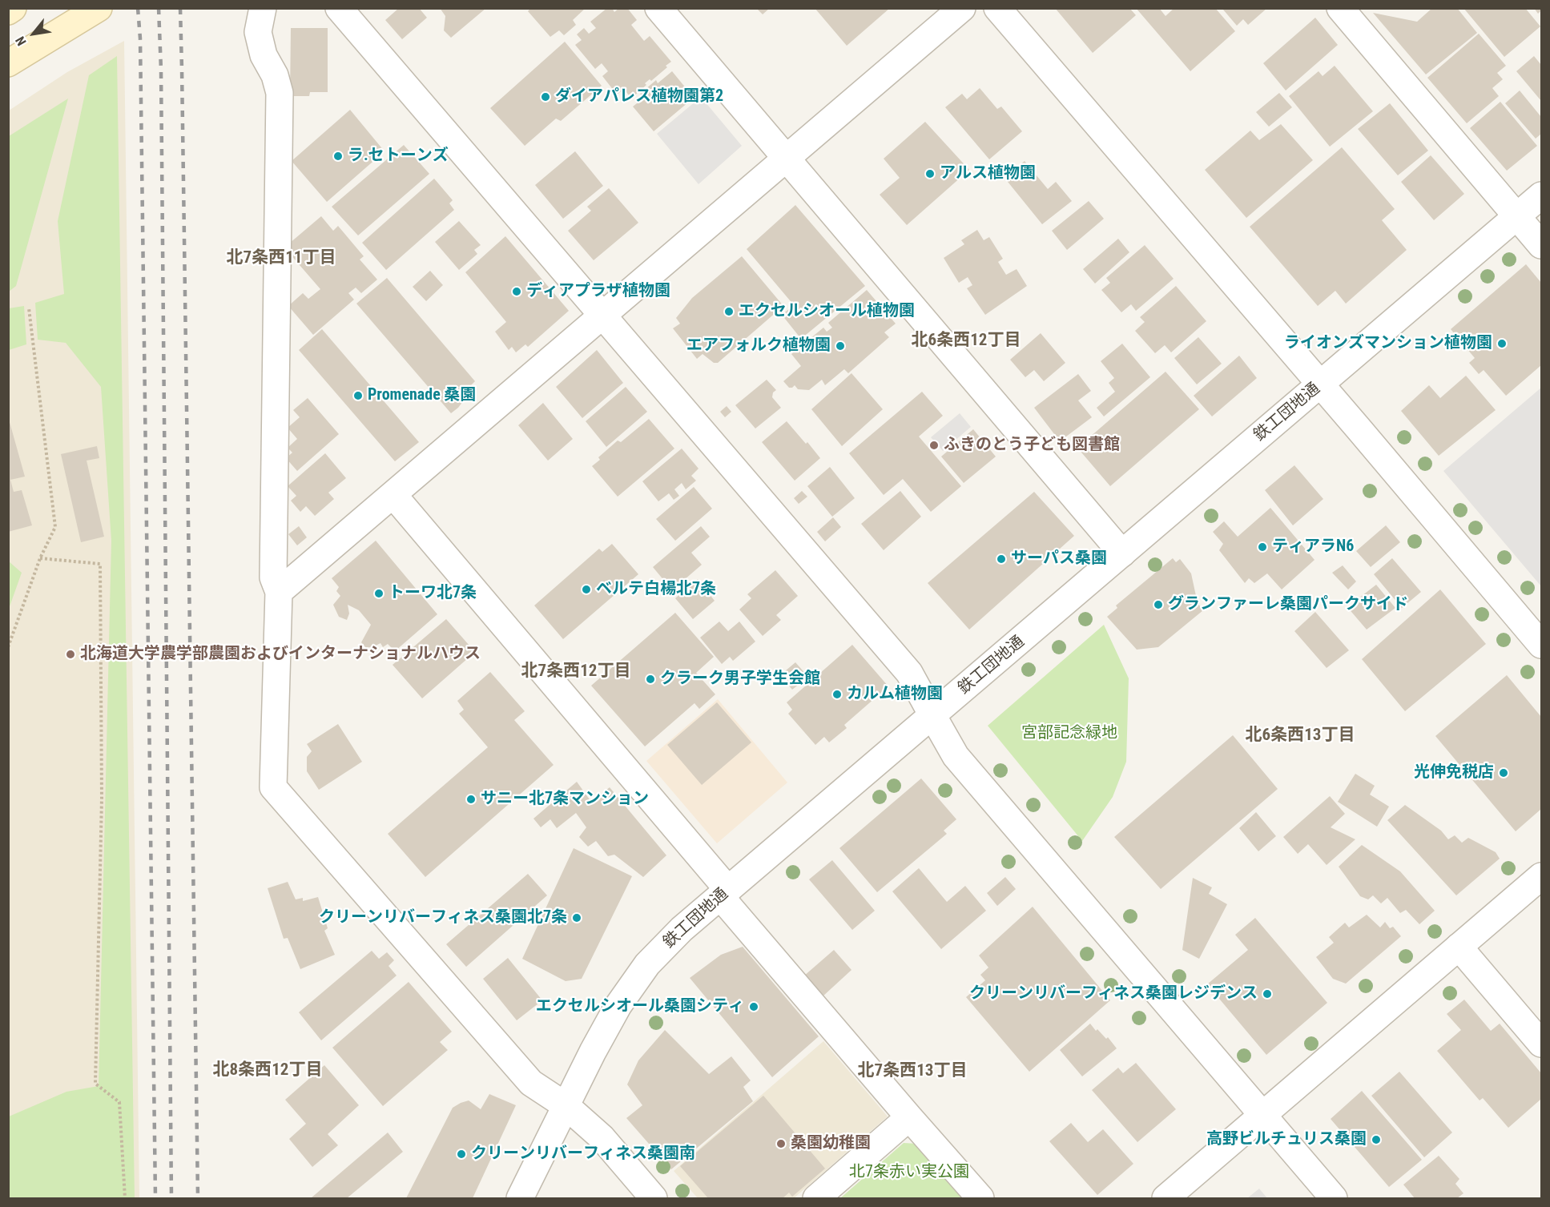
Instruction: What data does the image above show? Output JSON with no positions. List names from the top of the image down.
{
  "streets": {
    "street": ["鉄工団地通"]
  },
  "districts": [
    "北7条西11丁目",
    "北6条西12丁目",
    "北7条西12丁目",
    "北6条西13丁目",
    "北8条西12丁目",
    "北7条西13丁目"
  ],
  "parks": ["宮部記念緑地", "北7条赤い実公園"],
  "places": [
    "ダイアパレス植物園第2",
    "ラ.セトーンズ",
    "アルス植物園",
    "ディアプラザ植物園",
    "エクセルシオール植物園",
    "ライオンズマンション植物園",
    "エアフォルク植物園",
    "Promenade 桑園",
    "ふきのとう子ども図書館",
    "ティアラN6",
    "サーパス桑園",
    "ベルテ白楊北7条",
    "トーワ北7条",
    "グランファーレ桑園パークサイド",
    "北海道大学農学部農園およびインターナショナルハウス",
    "クラーク男子学生会館",
    "カルム植物園",
    "光伸免税店",
    "サニー北7条マンション",
    "クリーンリバーフィネス桑園北7条",
    "クリーンリバーフィネス桑園レジデンス",
    "エクセルシオール桑園シティ",
    "高野ビルチュリス桑園",
    "桑園幼稚園",
    "クリーンリバーフィネス桑園南"
  ],
  "north": "bottom left"
}
